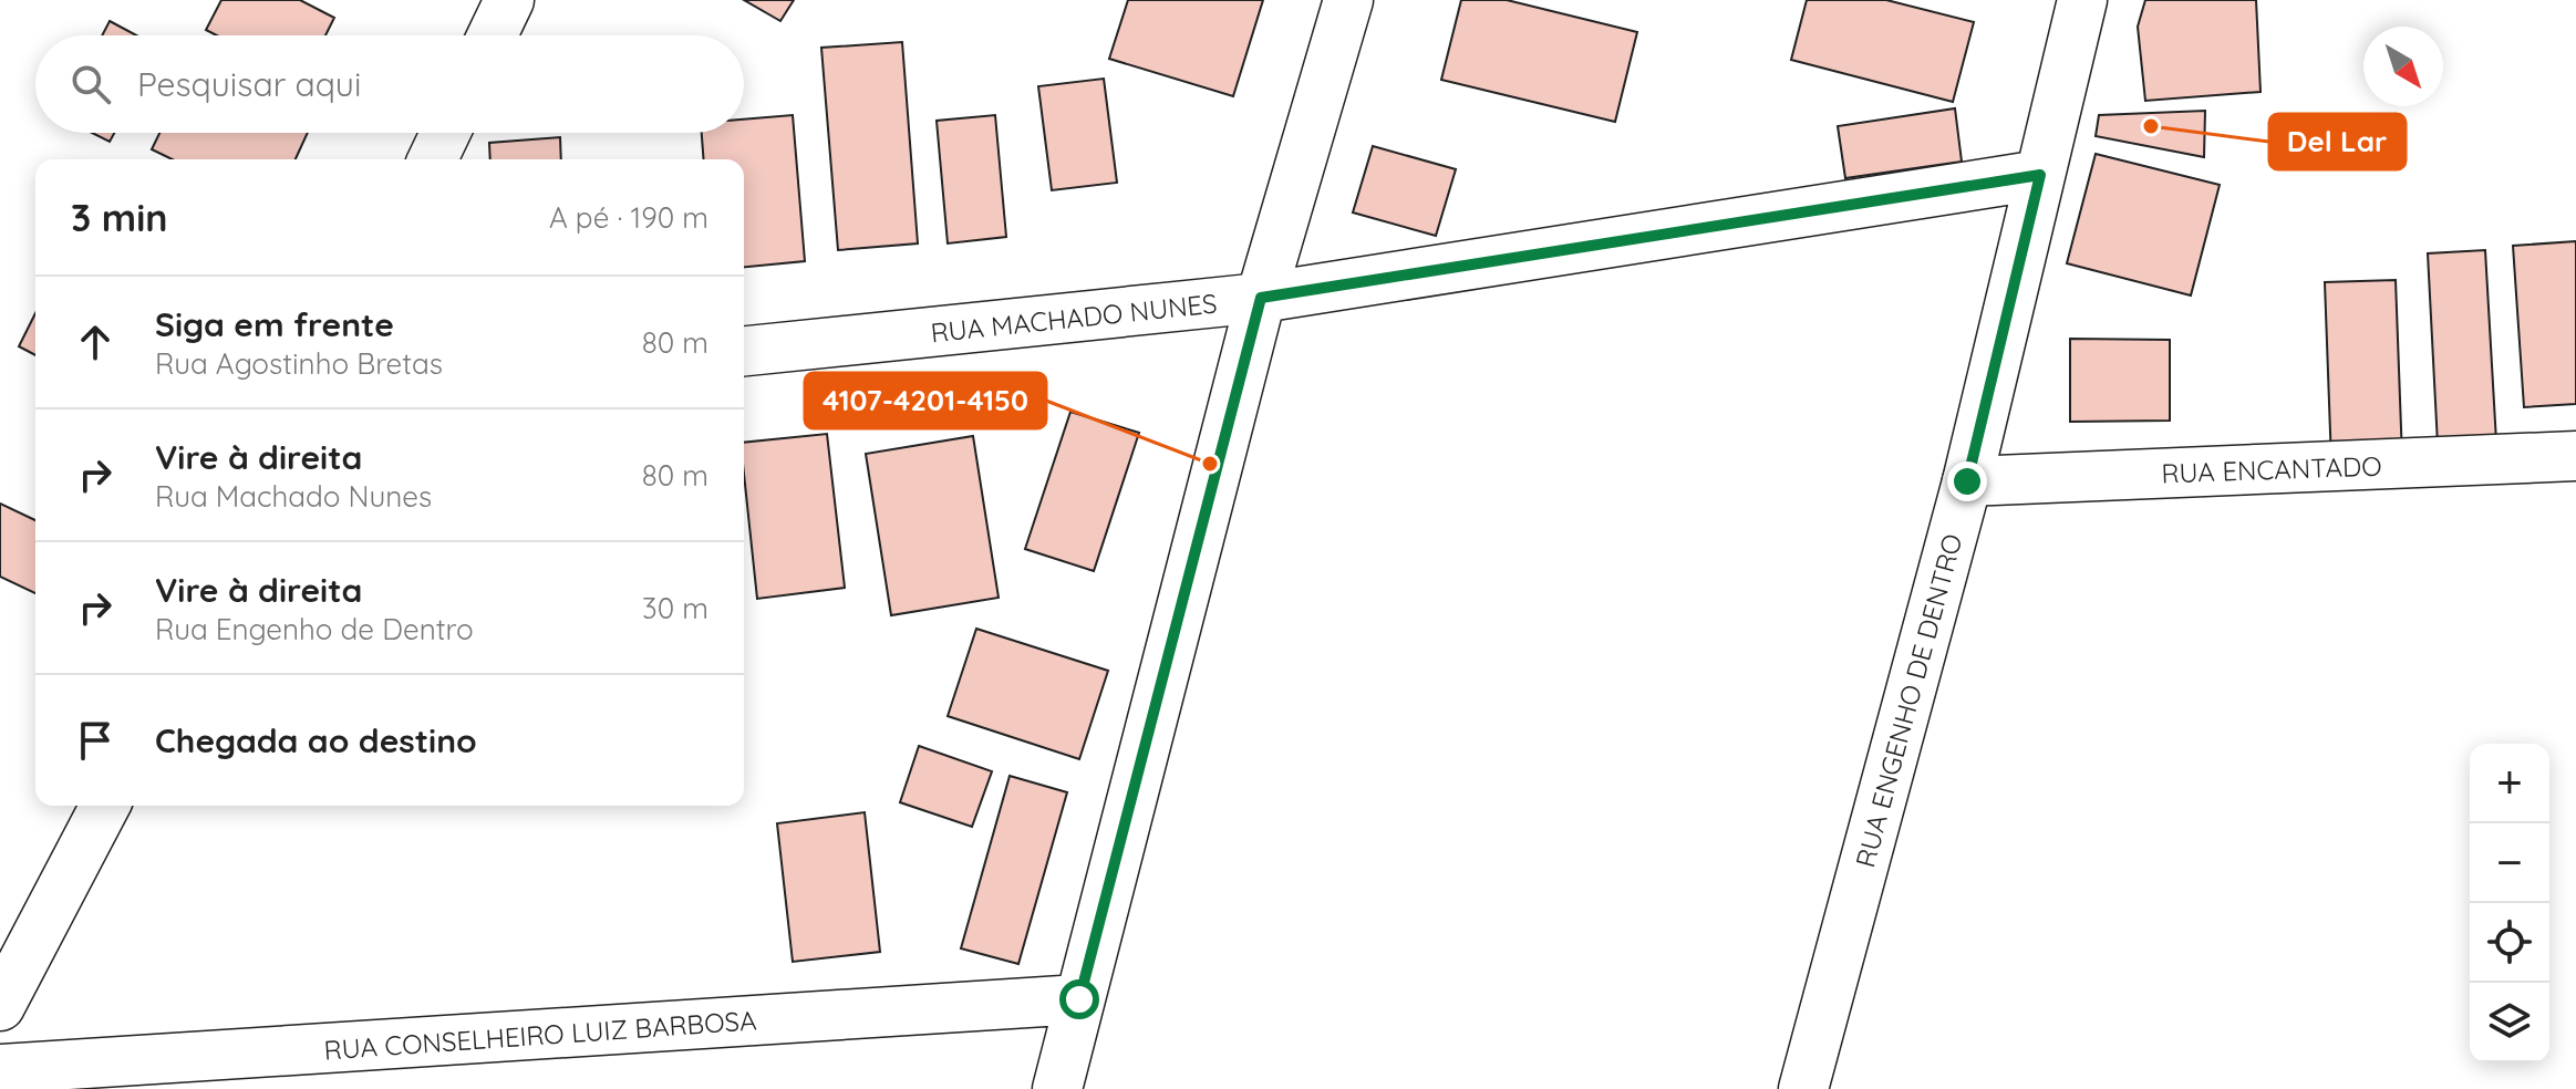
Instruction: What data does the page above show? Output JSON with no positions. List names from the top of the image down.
{
  "streets": {
    "street": [
      "RUA MACHADO NUNES",
      "RUA ENCANTADO",
      "RUA ENGENHO DE DENTRO",
      "RUA CONSELHEIRO LUIZ BARBOSA"
    ]
  },
  "crossings": [
    ["RUA MACHADO NUNES", "RUA ENGENHO DE DENTRO"],
    ["RUA ENCANTADO", "RUA ENGENHO DE DENTRO"]
  ],
  "places": ["Del Lar", "4107-4201-4150"],
  "north": "bottom right",
  "page": {
    "search": "Pesquisar aqui",
    "heading": ["3 min", "A pé · 190 m"],
    "list": [
      ["Siga em frente", "Rua Agostinho Bretas", "80 m"],
      ["Vire à direita", "Rua Machado Nunes", "80 m"],
      ["Vire à direita", "Rua Engenho de Dentro", "30 m"],
      "Chegada ao destino"
    ],
    "map_buttons": ["+", "−"]
  }
}
